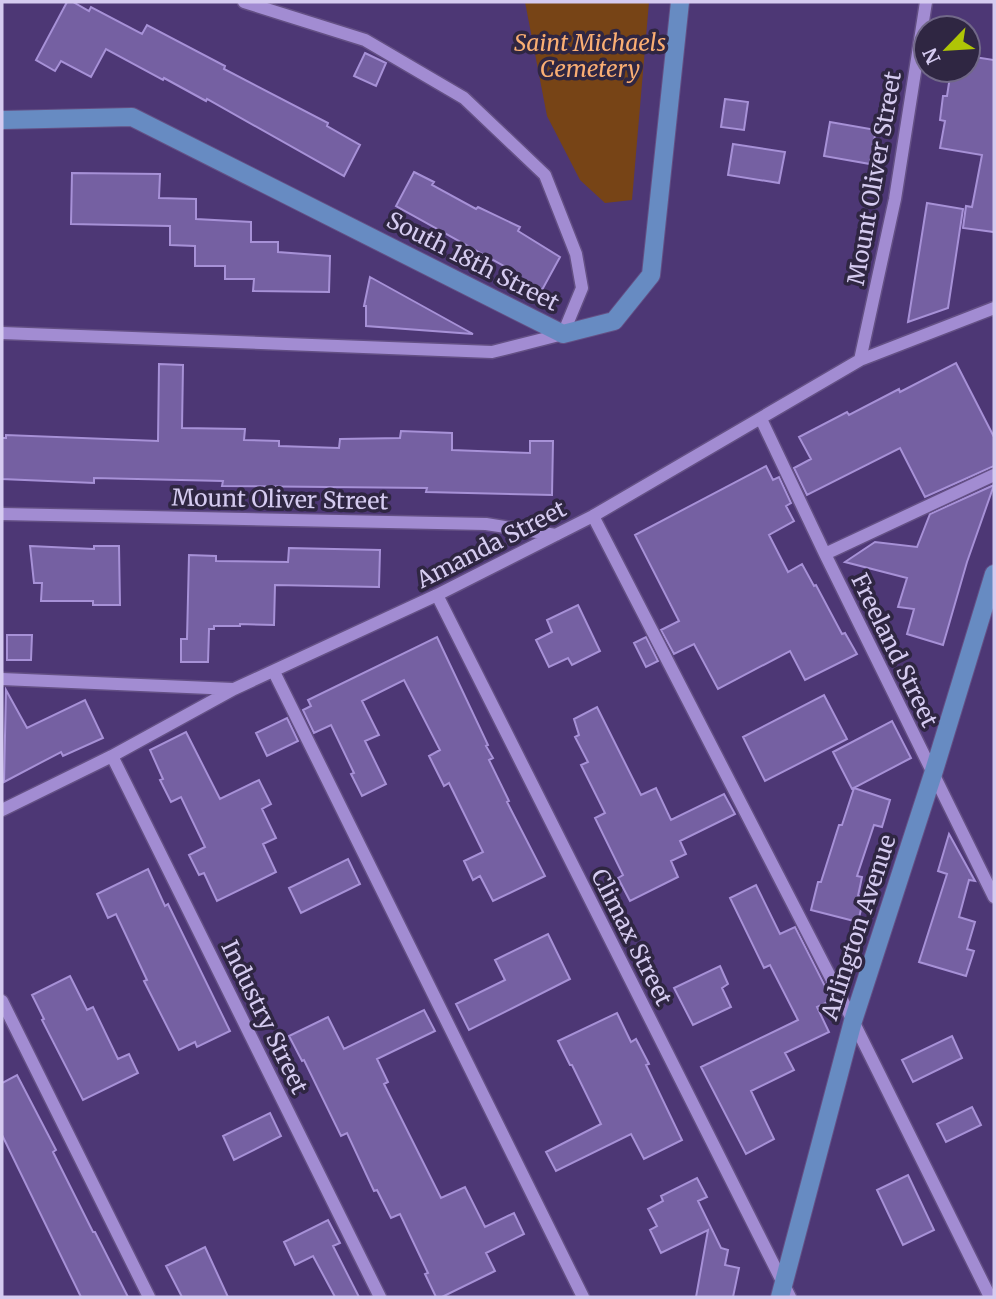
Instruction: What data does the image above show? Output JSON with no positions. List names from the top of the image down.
{
  "streets": {
    "main road": ["South 18th Street", "Arlington Avenue"],
    "street": [
      "Mount Oliver Street",
      "Amanda Street",
      "Freeland Street",
      "Climax Street",
      "Industry Street"
    ]
  },
  "crossings": [
    ["Mount Oliver Street", "Amanda Street"],
    ["Amanda Street", "Freeland Street"],
    ["Amanda Street", "Climax Street"],
    ["Amanda Street", "Industry Street"],
    ["Freeland Street", "Arlington Avenue"],
    ["Arlington Avenue", "Climax Street"]
  ],
  "parks": ["Saint Michaels Cemetery"],
  "north": "bottom left"
}
